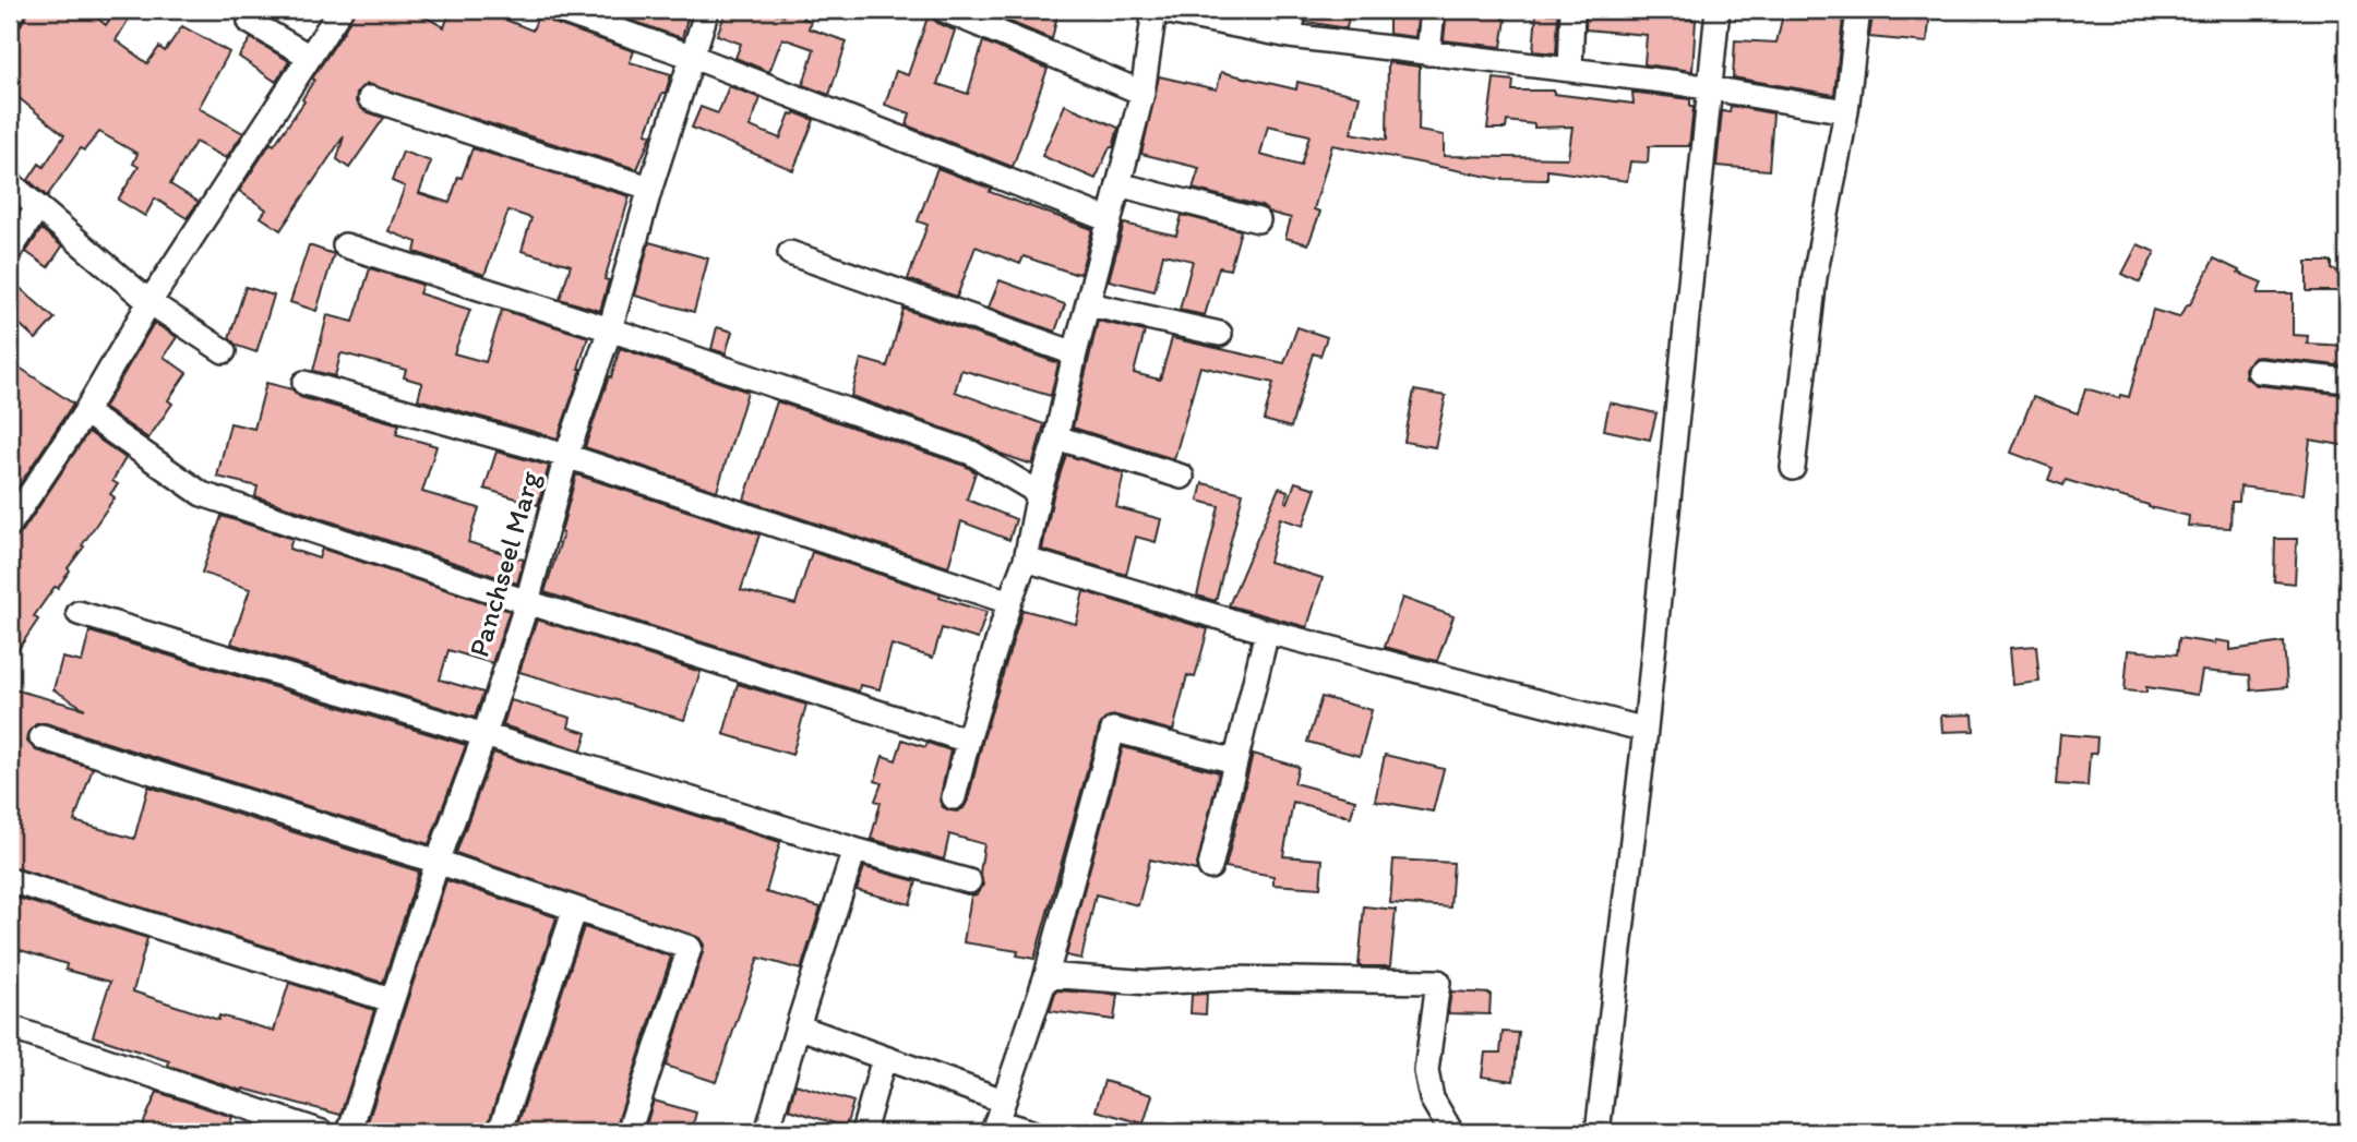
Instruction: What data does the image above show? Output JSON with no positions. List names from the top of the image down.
{
  "streets": {
    "street": ["Panchseel Marg"]
  }
}
